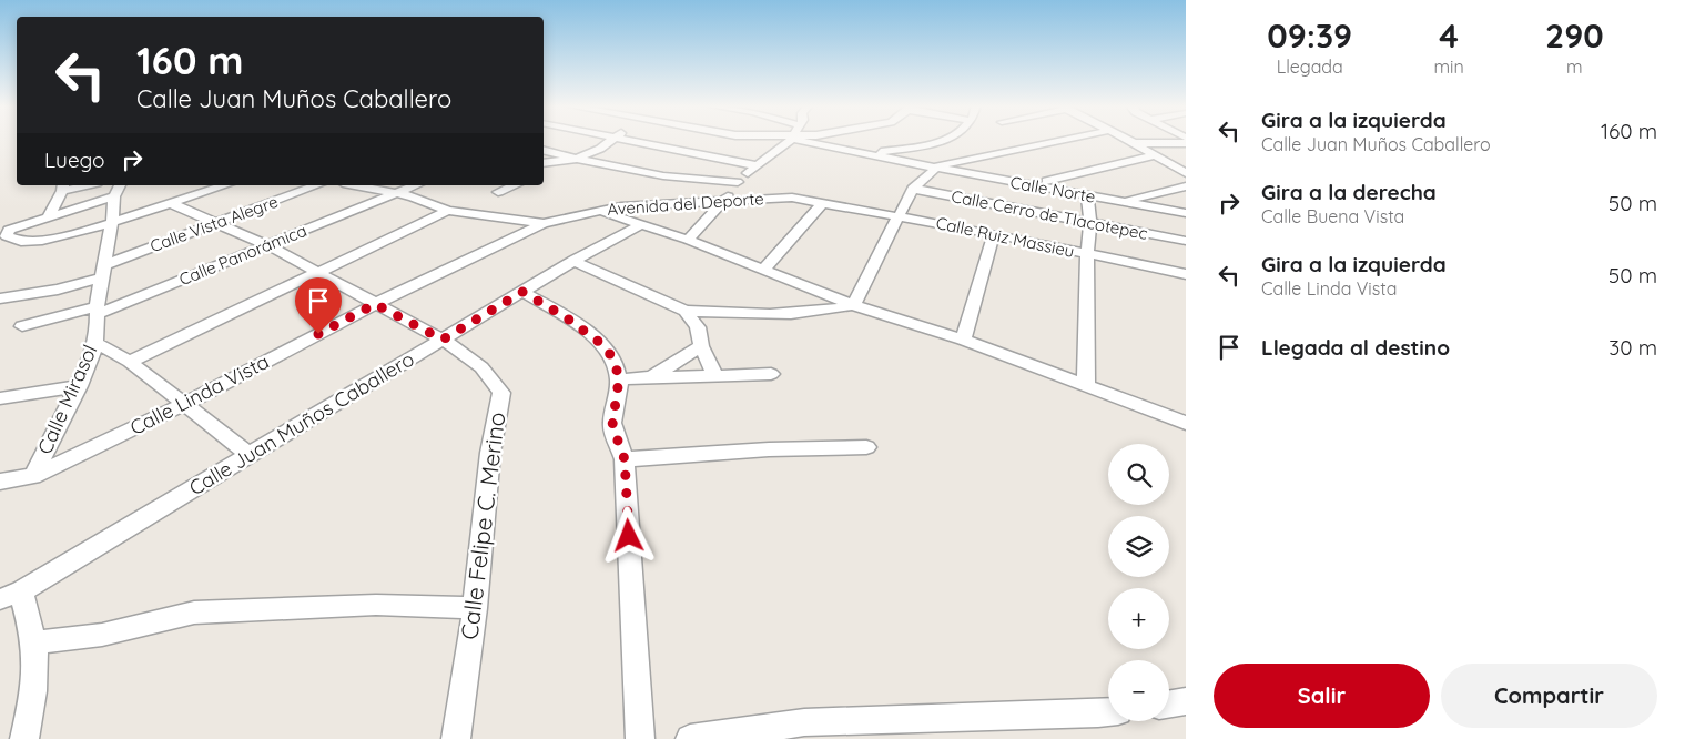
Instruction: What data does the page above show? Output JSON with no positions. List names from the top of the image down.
{
  "streets": {
    "street": [
      "Calle Norte",
      "Avenida del Deporte",
      "Calle Cerro de Tlacotepec",
      "Calle Vista Alegre",
      "Calle Ruiz Massieu",
      "Calle Panorámica",
      "Calle Linda Vista",
      "Calle Mirasol",
      "Calle Juan Muños Caballero",
      "Calle Felipe C. Merino"
    ]
  },
  "crossings": [
    ["Calle Norte", "Calle Cerro de Tlacotepec"],
    ["Avenida del Deporte", "Calle Ruiz Massieu"],
    ["Avenida del Deporte", "Calle Panorámica"],
    ["Avenida del Deporte", "Calle Linda Vista"],
    ["Calle Vista Alegre", "Calle Mirasol"],
    ["Calle Vista Alegre", "Calle Felipe C. Merino"],
    ["Calle Panorámica", "Calle Mirasol"],
    ["Calle Panorámica", "Calle Felipe C. Merino"],
    ["Calle Linda Vista", "Calle Mirasol"],
    ["Calle Linda Vista", "Calle Felipe C. Merino"],
    ["Calle Juan Muños Caballero", "Calle Felipe C. Merino"]
  ],
  "page": {
    "eta": [
      "09:39",
      "Llegada",
      "4",
      "min",
      "290",
      "m"
    ],
    "turn": ["160 m", "Calle Juan Muños Caballero"],
    "list": [
      {
        "name": "Gira a la izquierda",
        "note": "Calle Juan Muños Caballero",
        "value": "160 m"
      },
      {
        "name": "Gira a la derecha",
        "note": "Calle Buena Vista",
        "value": "50 m"
      },
      {
        "name": "Gira a la izquierda",
        "note": "Calle Linda Vista",
        "value": "50 m"
      },
      {
        "name": "Llegada al destino",
        "value": "30 m"
      }
    ],
    "then": "Luego",
    "map_buttons": ["+", "−"],
    "buttons": ["Salir", "Compartir"]
  }
}
